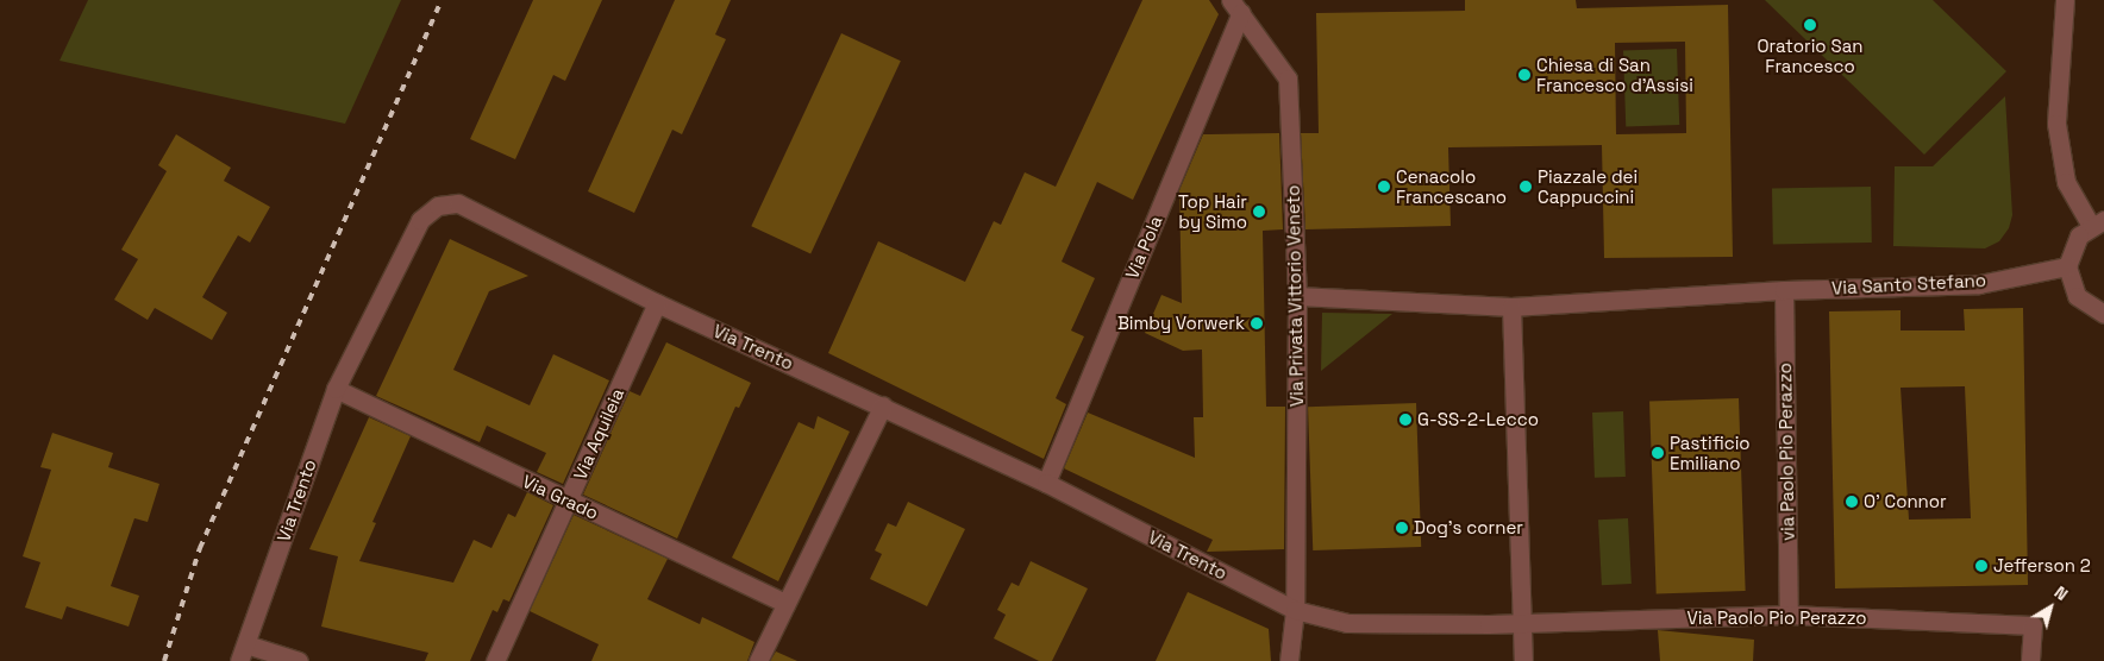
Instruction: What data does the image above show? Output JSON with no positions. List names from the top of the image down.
{
  "streets": {
    "street": [
      "Via Pola",
      "Via Santo Stefano",
      "Via Privata Vittorio Veneto",
      "Via Trento",
      "Via Aquileia",
      "via Paolo Pio Perazzo",
      "Via Grado",
      "Via Paolo Pio Perazzo"
    ]
  },
  "crossings": [
    ["Via Pola", "Via Privata Vittorio Veneto"],
    ["Via Pola", "Via Trento"],
    ["Via Santo Stefano", "via Paolo Pio Perazzo"],
    ["Via Privata Vittorio Veneto", "Via Trento"],
    ["Via Trento", "Via Aquileia"],
    ["Via Trento", "Via Grado"],
    ["Via Trento", "Via Paolo Pio Perazzo"],
    ["Via Aquileia", "Via Grado"],
    ["via Paolo Pio Perazzo", "Via Paolo Pio Perazzo"]
  ],
  "places": [
    "Oratorio San Francesco",
    "Chiesa di San Francesco d'Assisi",
    "Cenacolo Francescano",
    "Piazzale dei Cappuccini",
    "Top Hair by Simo",
    "Bimby Vorwerk",
    "G-SS-2-Lecco",
    "Pastificio Emiliano",
    "O' Connor",
    "Dog's corner",
    "Jefferson 2"
  ],
  "north": "top right"
}
